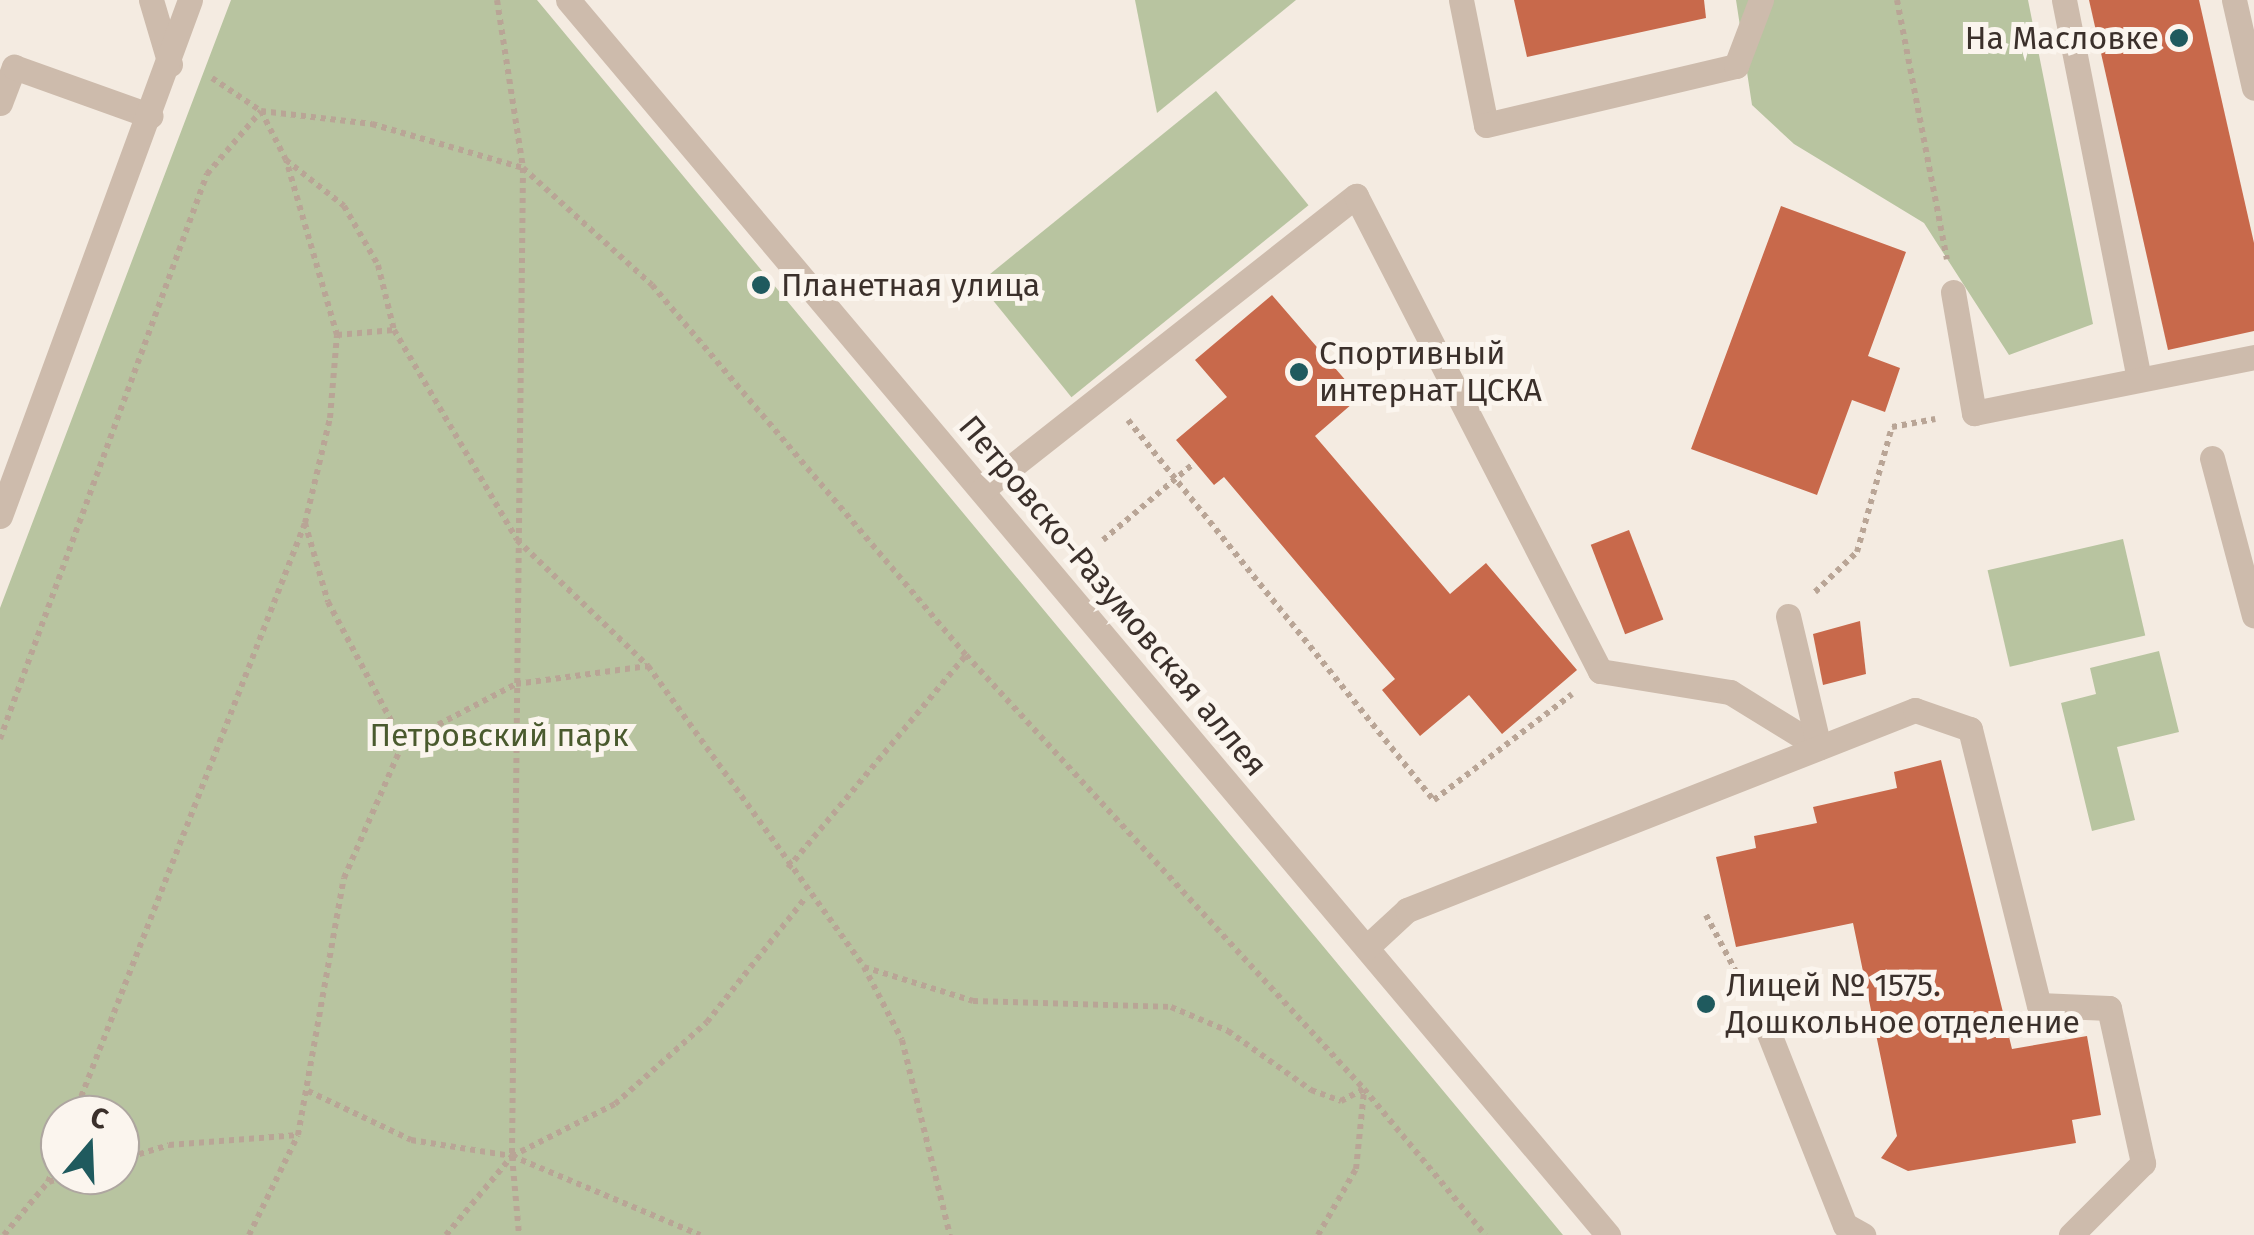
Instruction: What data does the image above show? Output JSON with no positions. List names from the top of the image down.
{
  "streets": {
    "street": ["Петровско-Разумовская аллея"]
  },
  "parks": ["Петровский парк"],
  "places": [
    "На Масловке",
    "Планетная улица",
    "Спортивный интернат ЦСКА",
    "Лицей № 1575. Дошкольное отделение"
  ],
  "north": "top"
}
